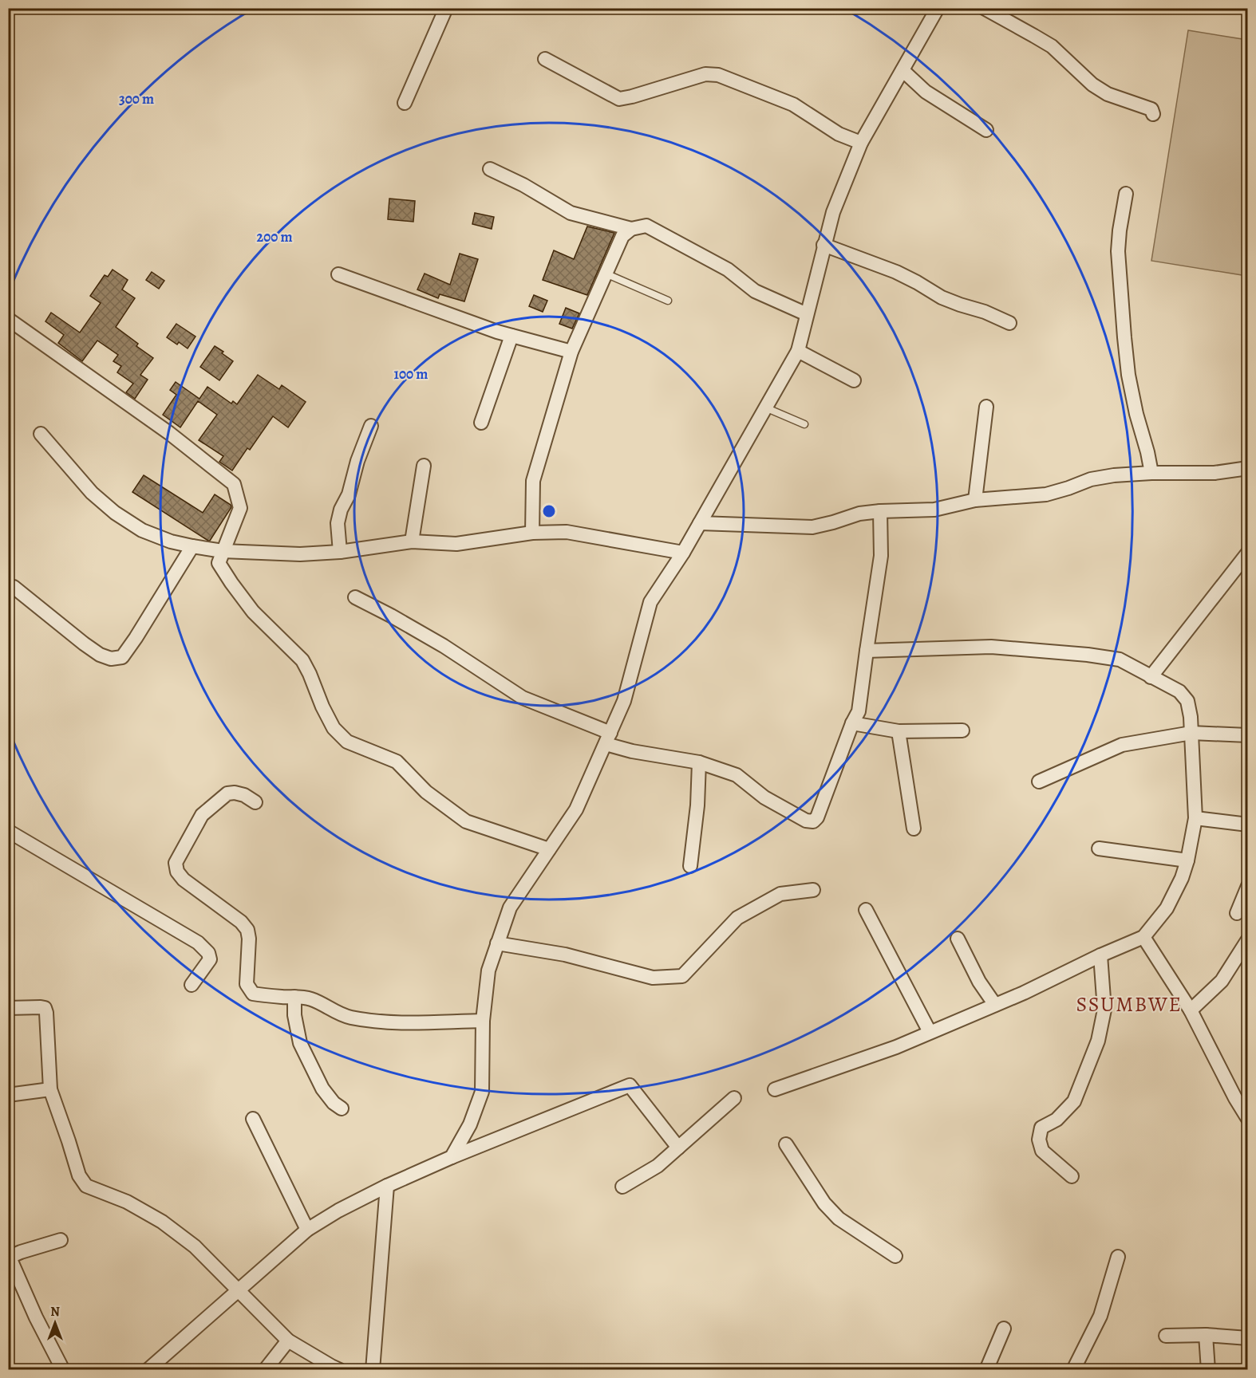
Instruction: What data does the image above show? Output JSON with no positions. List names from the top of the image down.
{
  "districts": ["SSUMBWE"],
  "north": "top",
  "rings": ["300 m", "200 m", "100 m"]
}
